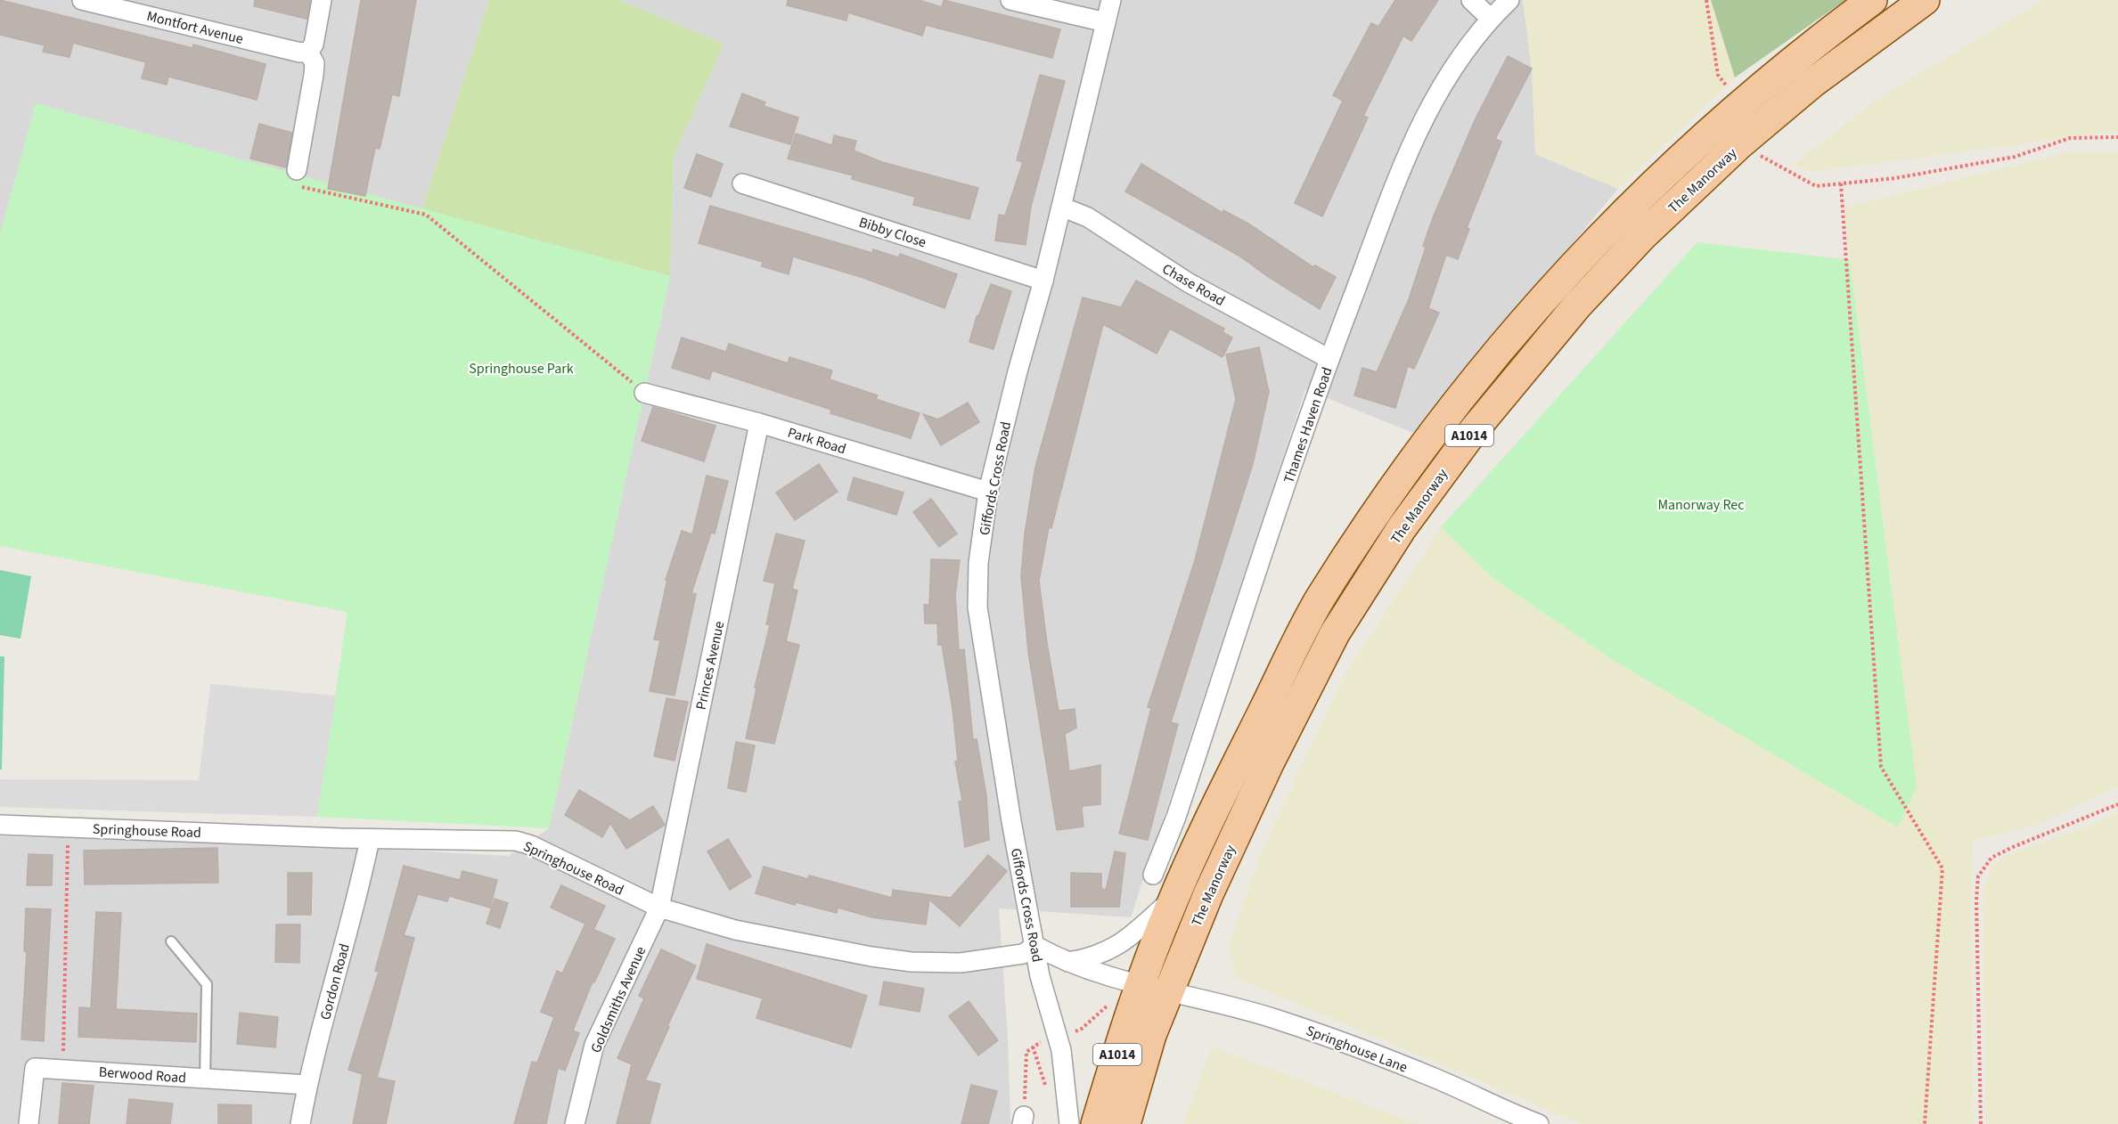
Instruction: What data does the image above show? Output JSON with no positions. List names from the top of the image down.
{
  "streets": {
    "main road": ["The Manorway", "A1014"],
    "street": [
      "Montfort Avenue",
      "Bibby Close",
      "Chase Road",
      "Thames Haven Road",
      "Park Road",
      "Giffords Cross Road",
      "Princes Avenue",
      "Springhouse Road",
      "Gordon Road",
      "Goldsmiths Avenue",
      "Springhouse Lane",
      "Berwood Road"
    ]
  },
  "crossings": [
    ["The Manorway", "Springhouse Lane"],
    ["Bibby Close", "Giffords Cross Road"],
    ["Chase Road", "Thames Haven Road"],
    ["Chase Road", "Giffords Cross Road"],
    ["Park Road", "Giffords Cross Road"],
    ["Park Road", "Princes Avenue"],
    ["Giffords Cross Road", "Springhouse Road"],
    ["Princes Avenue", "Springhouse Road"],
    ["Princes Avenue", "Goldsmiths Avenue"],
    ["Springhouse Road", "Gordon Road"],
    ["Springhouse Road", "Goldsmiths Avenue"],
    ["Gordon Road", "Berwood Road"]
  ],
  "parks": ["Springhouse Park", "Manorway Rec"]
}
